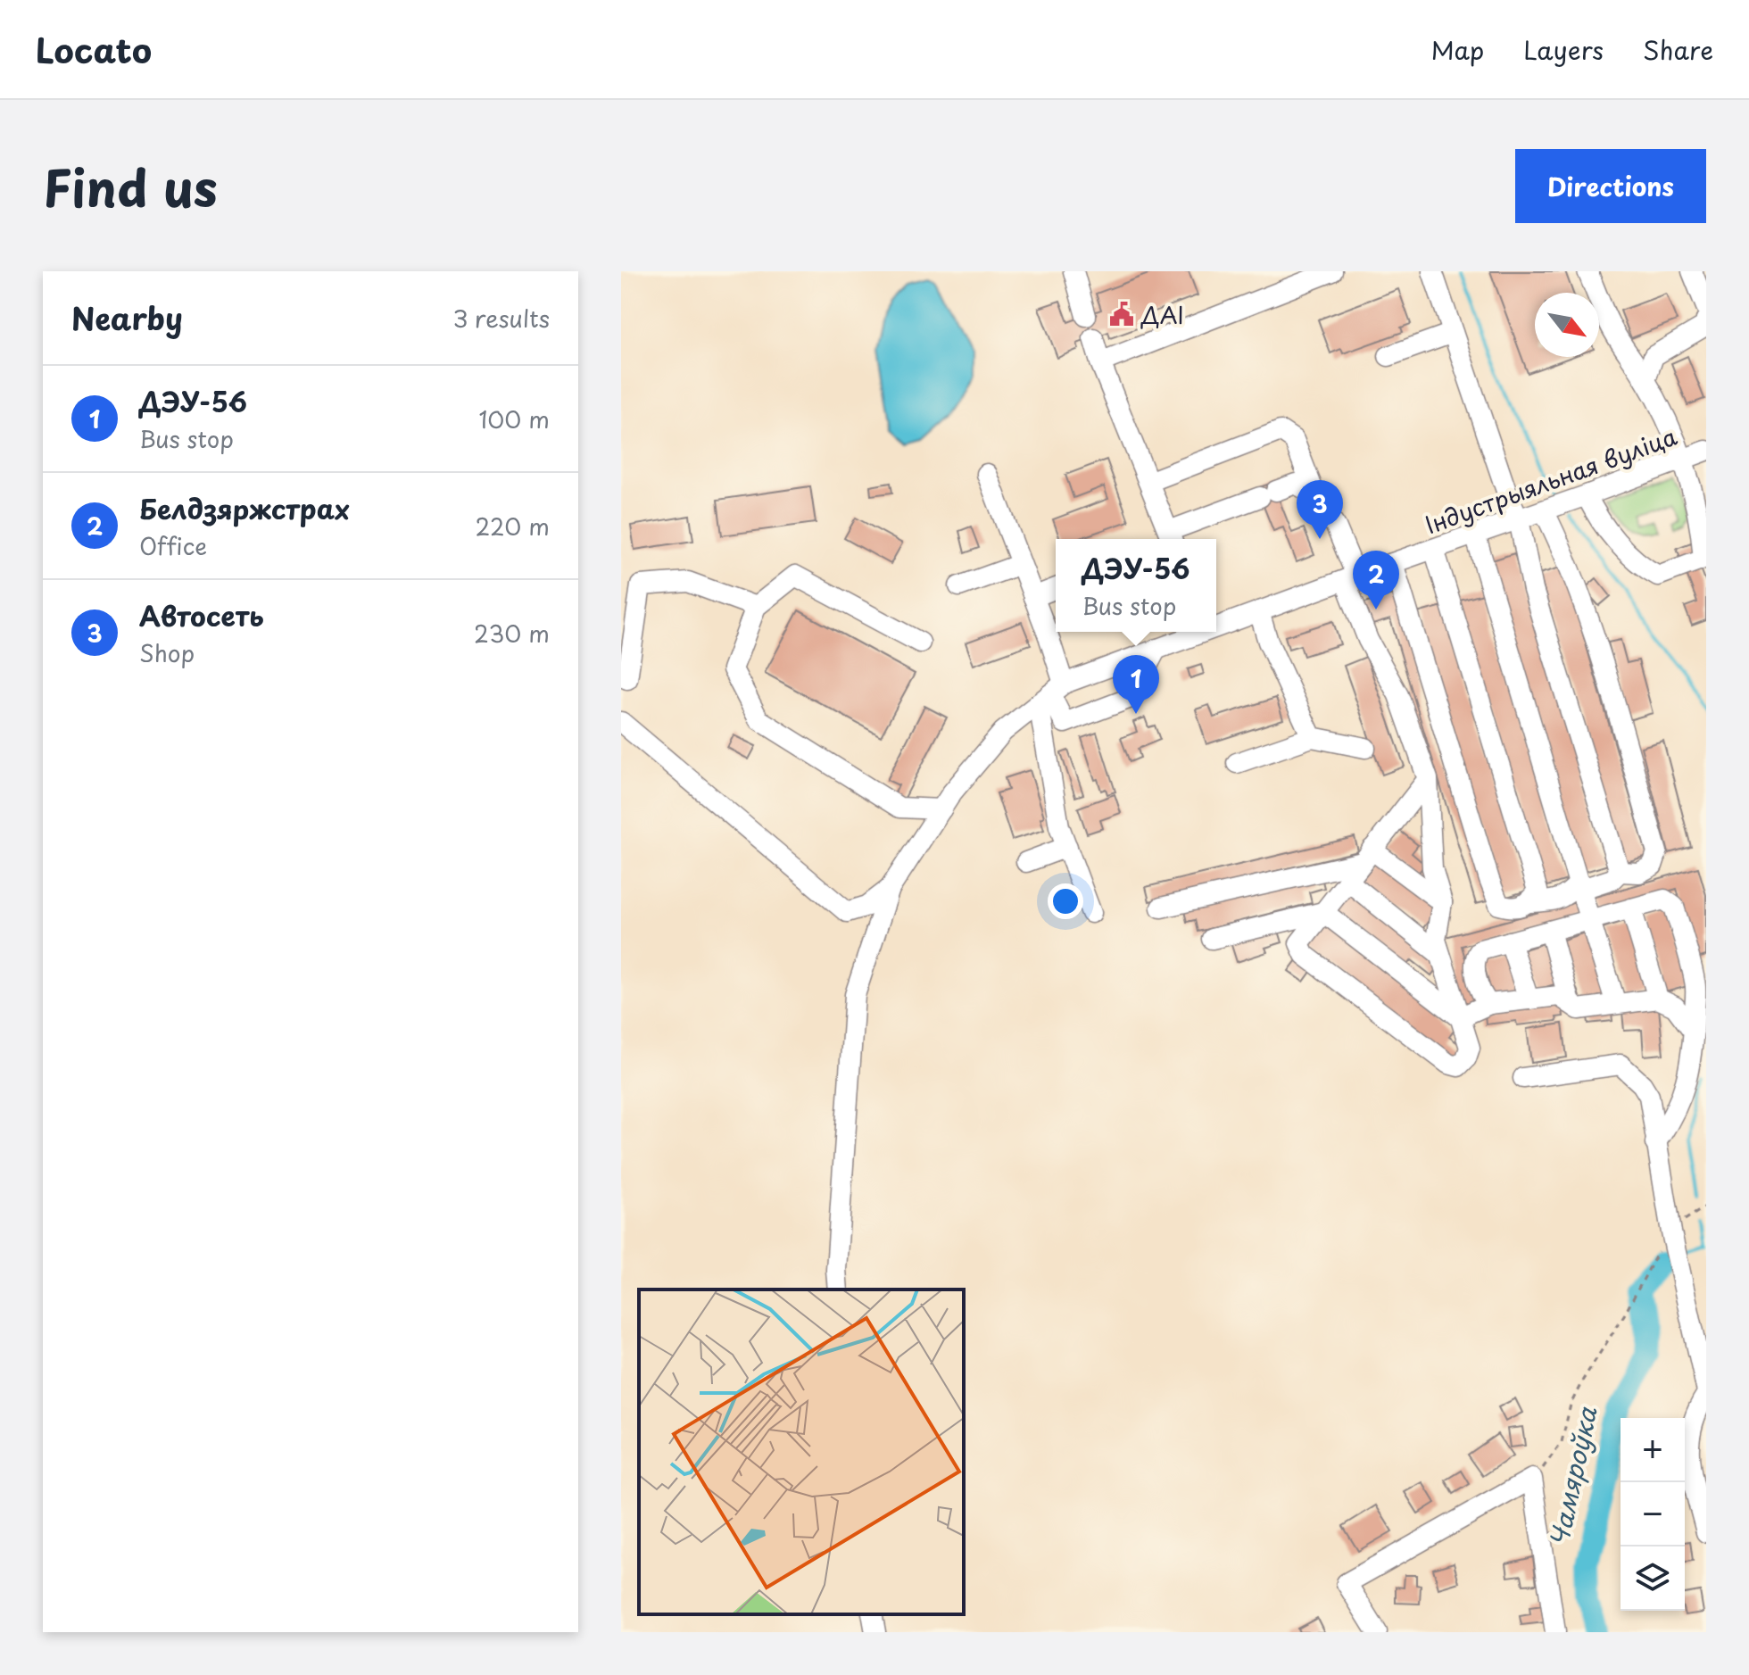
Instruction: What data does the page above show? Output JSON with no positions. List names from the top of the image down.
{
  "streets": {
    "street": ["Індустрыяльная вуліца"]
  },
  "water": ["Чамяроўка"],
  "places": {
    "public building": ["ДАІ"]
  },
  "north": "bottom right",
  "page": {
    "header": "Locato",
    "nav": ["Map", "Layers", "Share"],
    "title": "Find us",
    "buttons": "Directions",
    "heading": ["Nearby", "3 results"],
    "list": [
      {
        "mark": "1",
        "name": "ДЭУ-56",
        "note": "Bus stop",
        "value": "100 m"
      },
      {
        "mark": "2",
        "name": "Белдзяржстрах",
        "note": "Office",
        "value": "220 m"
      },
      {
        "mark": "3",
        "name": "Автосеть",
        "note": "Shop",
        "value": "230 m"
      }
    ],
    "pins": ["3", "2", "1"],
    "popup": ["ДЭУ-56", "Bus stop"],
    "map_buttons": ["+", "−"]
  }
}
